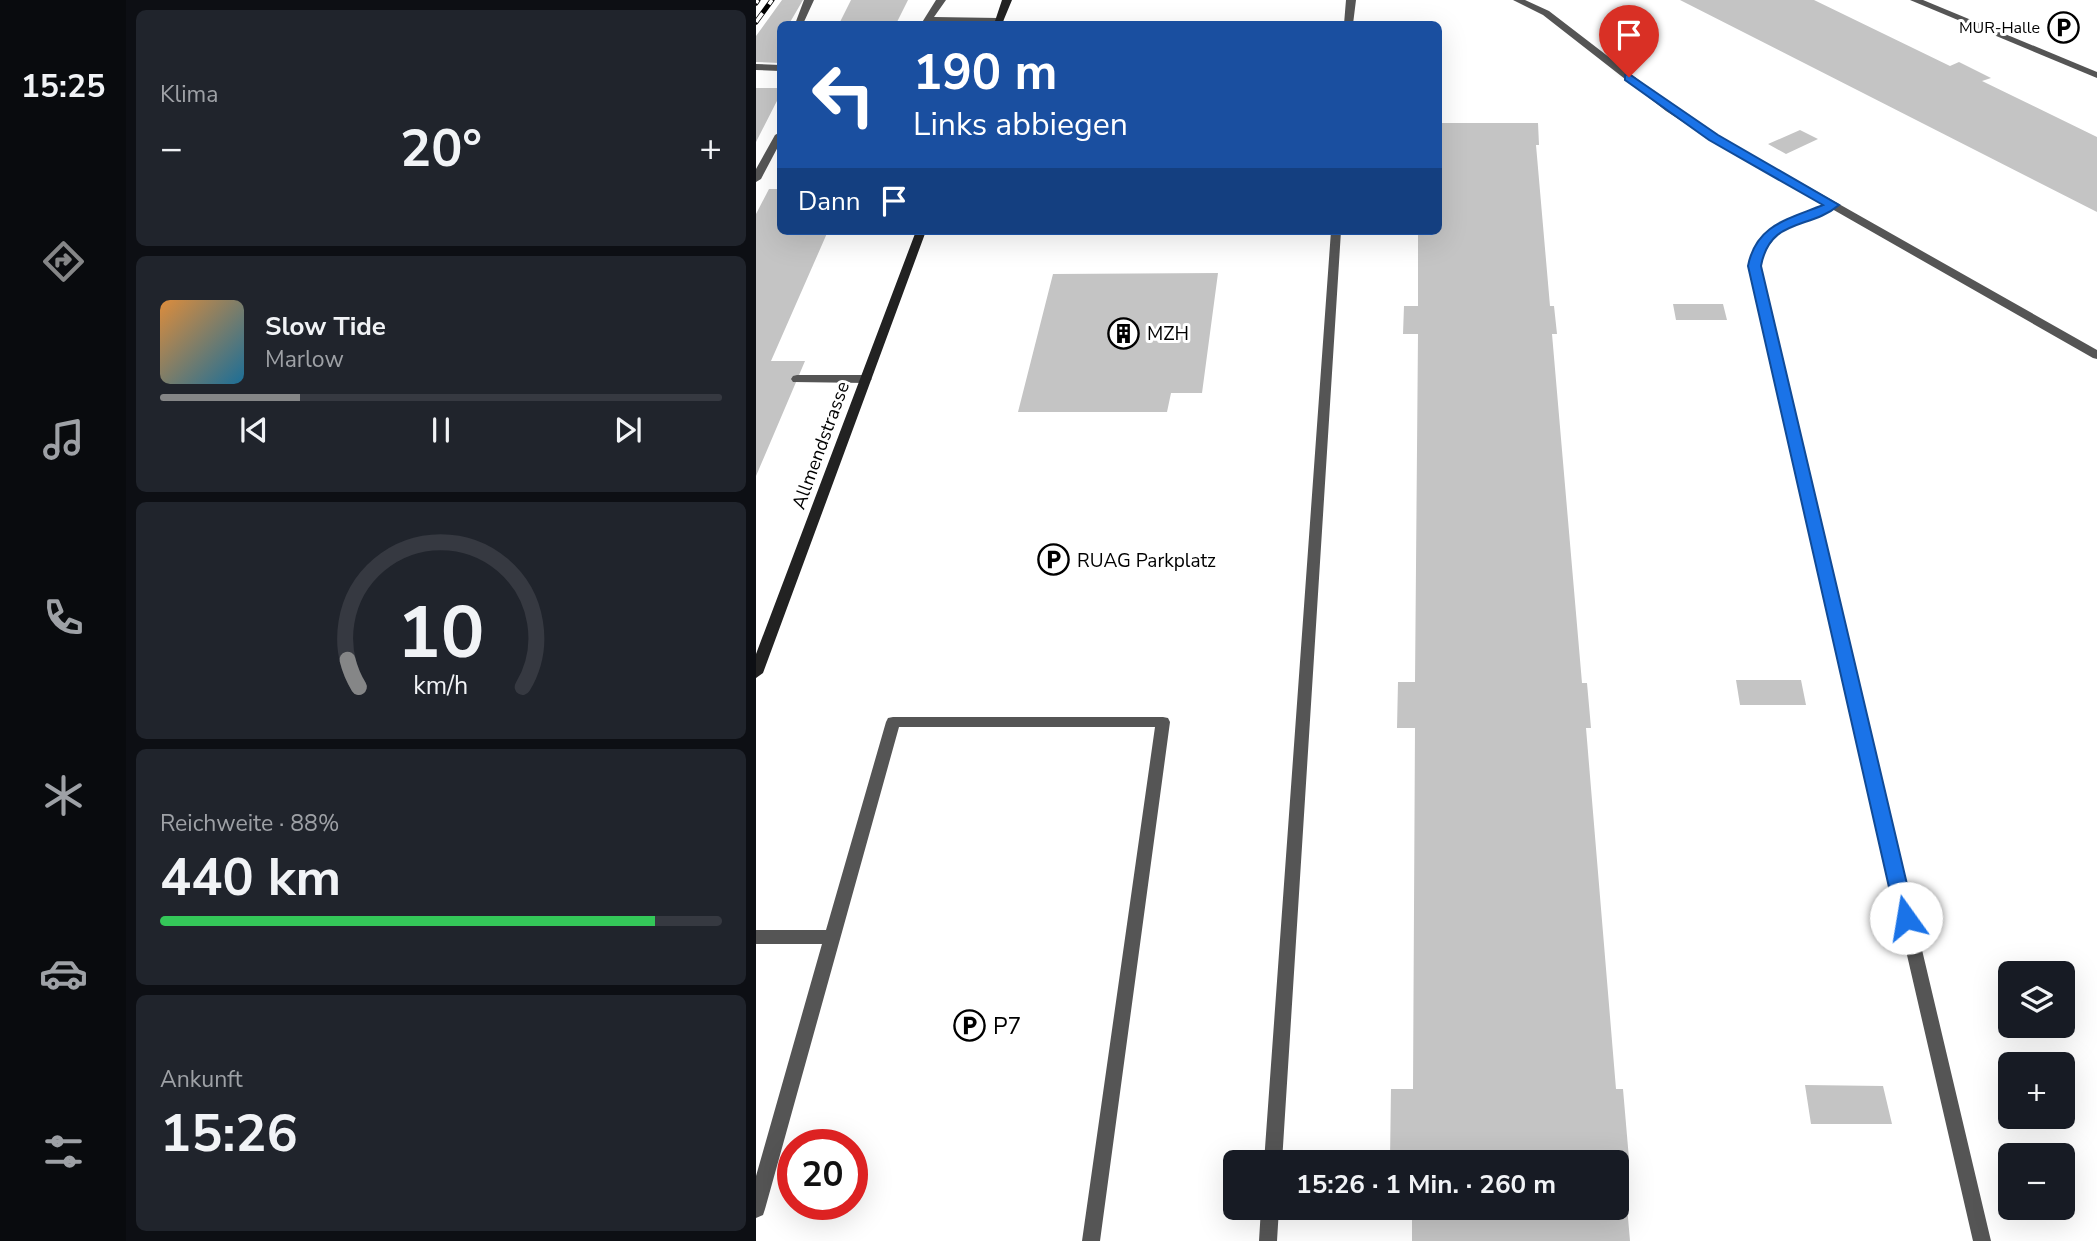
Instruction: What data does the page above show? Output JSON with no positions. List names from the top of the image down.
{
  "streets": {
    "main road": ["Allmendstrasse"]
  },
  "places": {
    "parking": ["MUR-Halle", "RUAG Parkplatz", "P7"],
    "building": ["MZH"]
  },
  "page": {
    "tabs": "15:25",
    "tile": [
      "Klima",
      ["Reichweite · 88%", "440 km"],
      ["Ankunft", "15:26"]
    ],
    "turn": ["190 m", "Links abbiegen"],
    "heat": ["−", "20°", "+"],
    "then": "Dann",
    "song": ["Slow Tide", "Marlow"],
    "map_buttons": ["+", "−"],
    "limit": "20",
    "trip": "15:26 · 1 Min. · 260 m",
    "gauge": ["10", "km/h"]
  }
}
